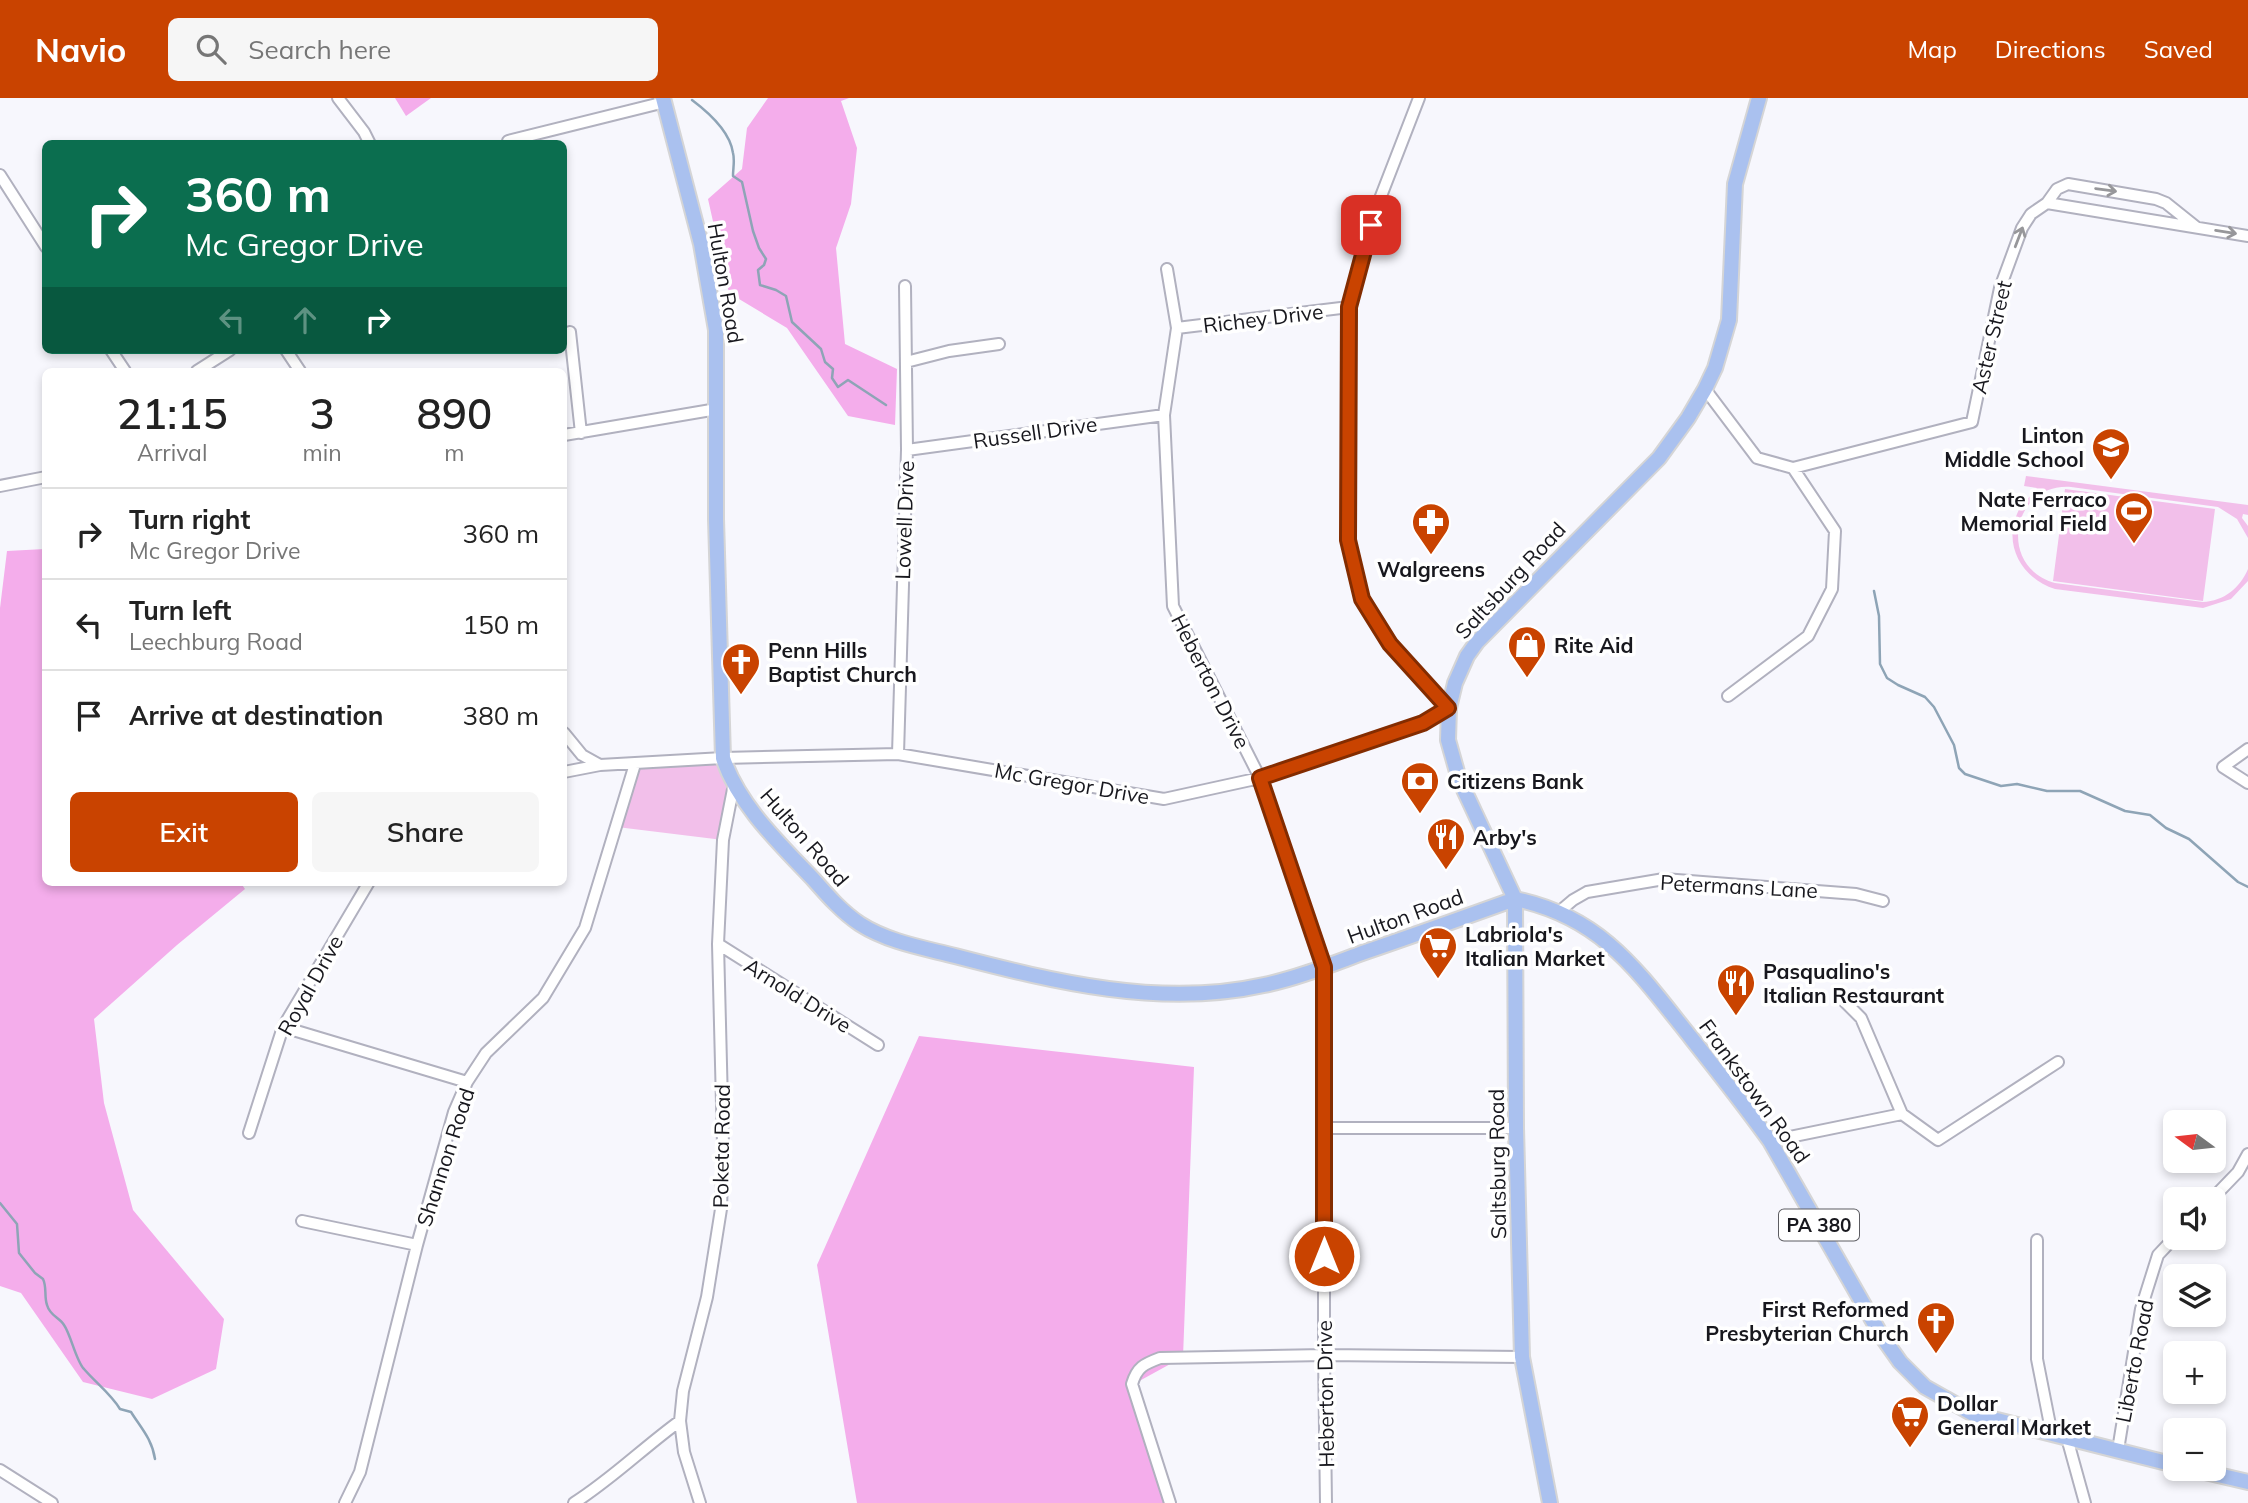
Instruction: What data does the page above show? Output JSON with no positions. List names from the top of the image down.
{
  "streets": {
    "main road": [
      "Hulton Road",
      "Saltsburg Road",
      "Frankstown Road",
      "PA 380"
    ],
    "street": [
      "Richey Drive",
      "Aster Street",
      "Russell Drive",
      "Lowell Drive",
      "Heberton Drive",
      "Mc Gregor Drive",
      "Petermans Lane",
      "Royal Drive",
      "Arnold Drive",
      "Poketa Road",
      "Shannon Road",
      "Liberto Road"
    ]
  },
  "crossings": [
    ["Hulton Road", "Saltsburg Road"],
    ["Hulton Road", "Heberton Drive"],
    ["Hulton Road", "Mc Gregor Drive"],
    ["Hulton Road", "Frankstown Road"],
    ["Hulton Road", "Poketa Road"],
    ["Richey Drive", "Heberton Drive"],
    ["Russell Drive", "Lowell Drive"],
    ["Russell Drive", "Heberton Drive"],
    ["Lowell Drive", "Mc Gregor Drive"],
    ["Saltsburg Road", "Mc Gregor Drive"],
    ["Saltsburg Road", "Frankstown Road"],
    ["Heberton Drive", "Mc Gregor Drive"],
    ["Mc Gregor Drive", "Shannon Road"],
    ["Petermans Lane", "Frankstown Road"],
    ["Arnold Drive", "Poketa Road"],
    ["Frankstown Road", "Liberto Road"]
  ],
  "places": {
    "school or university": ["Linton Middle School"],
    "sports": ["Nate Ferraco Memorial Field"],
    "pharmacy": ["Walgreens"],
    "shop": ["Rite Aid"],
    "church": ["Penn Hills Baptist Church", "First Reformed Presbyterian Church"],
    "bank": ["Citizens Bank"],
    "restaurant": ["Arby's", "Pasqualino's Italian Restaurant"],
    "supermarket": ["Labriola's Italian Market", "Dollar General Market"]
  },
  "north": "left",
  "page": {
    "header": "Navio",
    "search": "Search here",
    "nav": ["Map", "Directions", "Saved"],
    "turn": ["360 m", "Mc Gregor Drive"],
    "eta": [
      "21:15",
      "Arrival",
      "3",
      "min",
      "890",
      "m"
    ],
    "list": [
      {
        "name": "Turn right",
        "note": "Mc Gregor Drive",
        "value": "360 m"
      },
      {
        "name": "Turn left",
        "note": "Leechburg Road",
        "value": "150 m"
      },
      {
        "name": "Arrive at destination",
        "value": "380 m"
      }
    ],
    "buttons": ["Exit", "Share"],
    "map_buttons": ["+", "−"]
  }
}
